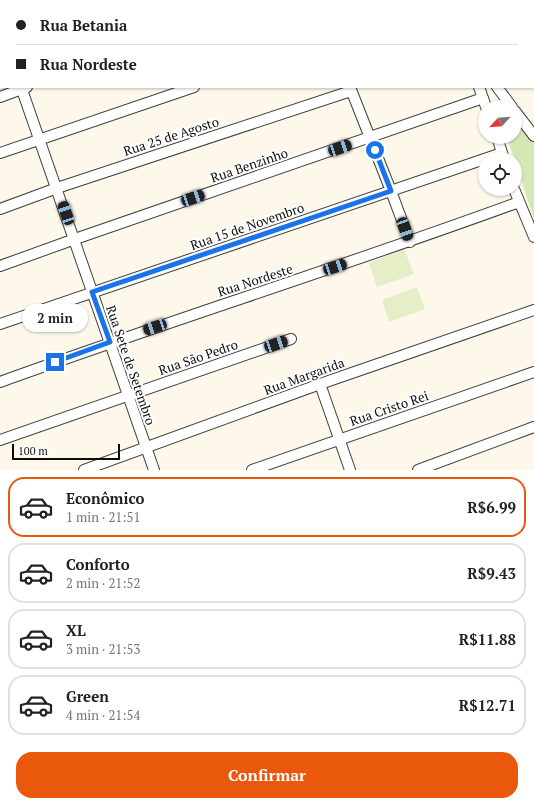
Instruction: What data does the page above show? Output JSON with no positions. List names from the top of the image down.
{
  "streets": {
    "street": [
      "Rua 25 de Agosto",
      "Rua Benzinho",
      "Rua 15 de Novembro",
      "Rua Nordeste",
      "Rua São Pedro",
      "Rua Sete de Setembro",
      "Rua Margarida",
      "Rua Cristo Rei"
    ]
  },
  "crossings": [
    ["Rua 25 de Agosto", "Rua Sete de Setembro"],
    ["Rua Benzinho", "Rua Sete de Setembro"],
    ["Rua 15 de Novembro", "Rua Sete de Setembro"],
    ["Rua Nordeste", "Rua Sete de Setembro"],
    ["Rua São Pedro", "Rua Sete de Setembro"],
    ["Rua Sete de Setembro", "Rua Margarida"]
  ],
  "scale_bar": "100 m",
  "north": "bottom left",
  "page": {
    "banner": ["Rua Betania", "Rua Nordeste"],
    "bubble": "2 min",
    "scale": "100 m",
    "list": [
      {
        "name": "Econômico",
        "note": "1 min · 21:51",
        "value": "R$6.99"
      },
      {
        "name": "Conforto",
        "note": "2 min · 21:52",
        "value": "R$9.43"
      },
      {
        "name": "XL",
        "note": "3 min · 21:53",
        "value": "R$11.88"
      },
      {
        "name": "Green",
        "note": "4 min · 21:54",
        "value": "R$12.71"
      }
    ],
    "buttons": "Confirmar"
  }
}
